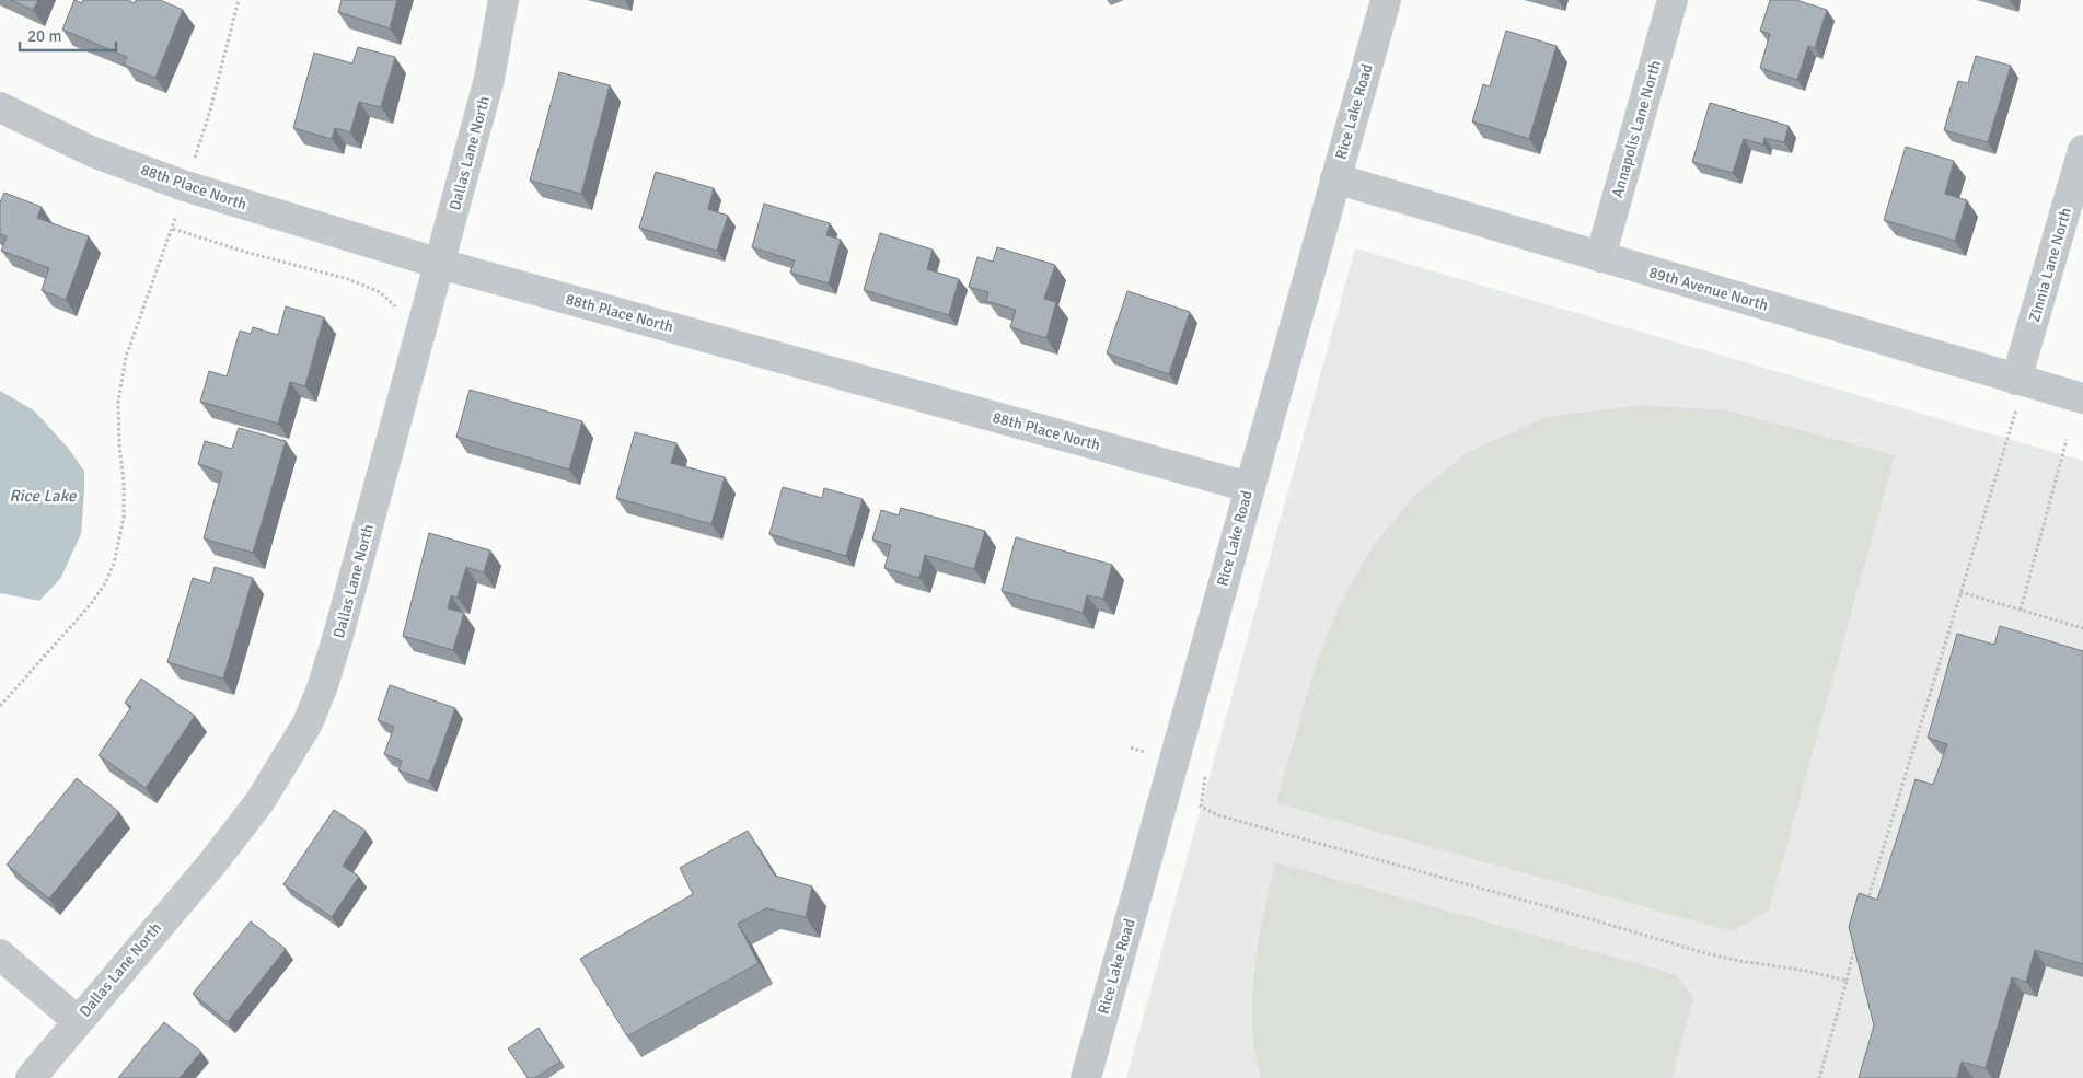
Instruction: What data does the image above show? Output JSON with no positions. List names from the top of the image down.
{
  "streets": {
    "street": [
      "Rice Lake Road",
      "Annapolis Lane North",
      "Dallas Lane North",
      "88th Place North",
      "Zinnia Lane North",
      "89th Avenue North"
    ]
  },
  "crossings": [
    ["Rice Lake Road", "88th Place North"],
    ["Rice Lake Road", "89th Avenue North"],
    ["Annapolis Lane North", "89th Avenue North"],
    ["Dallas Lane North", "88th Place North"],
    ["Zinnia Lane North", "89th Avenue North"]
  ],
  "water": ["Rice Lake"],
  "scale_bar": "20 m"
}
